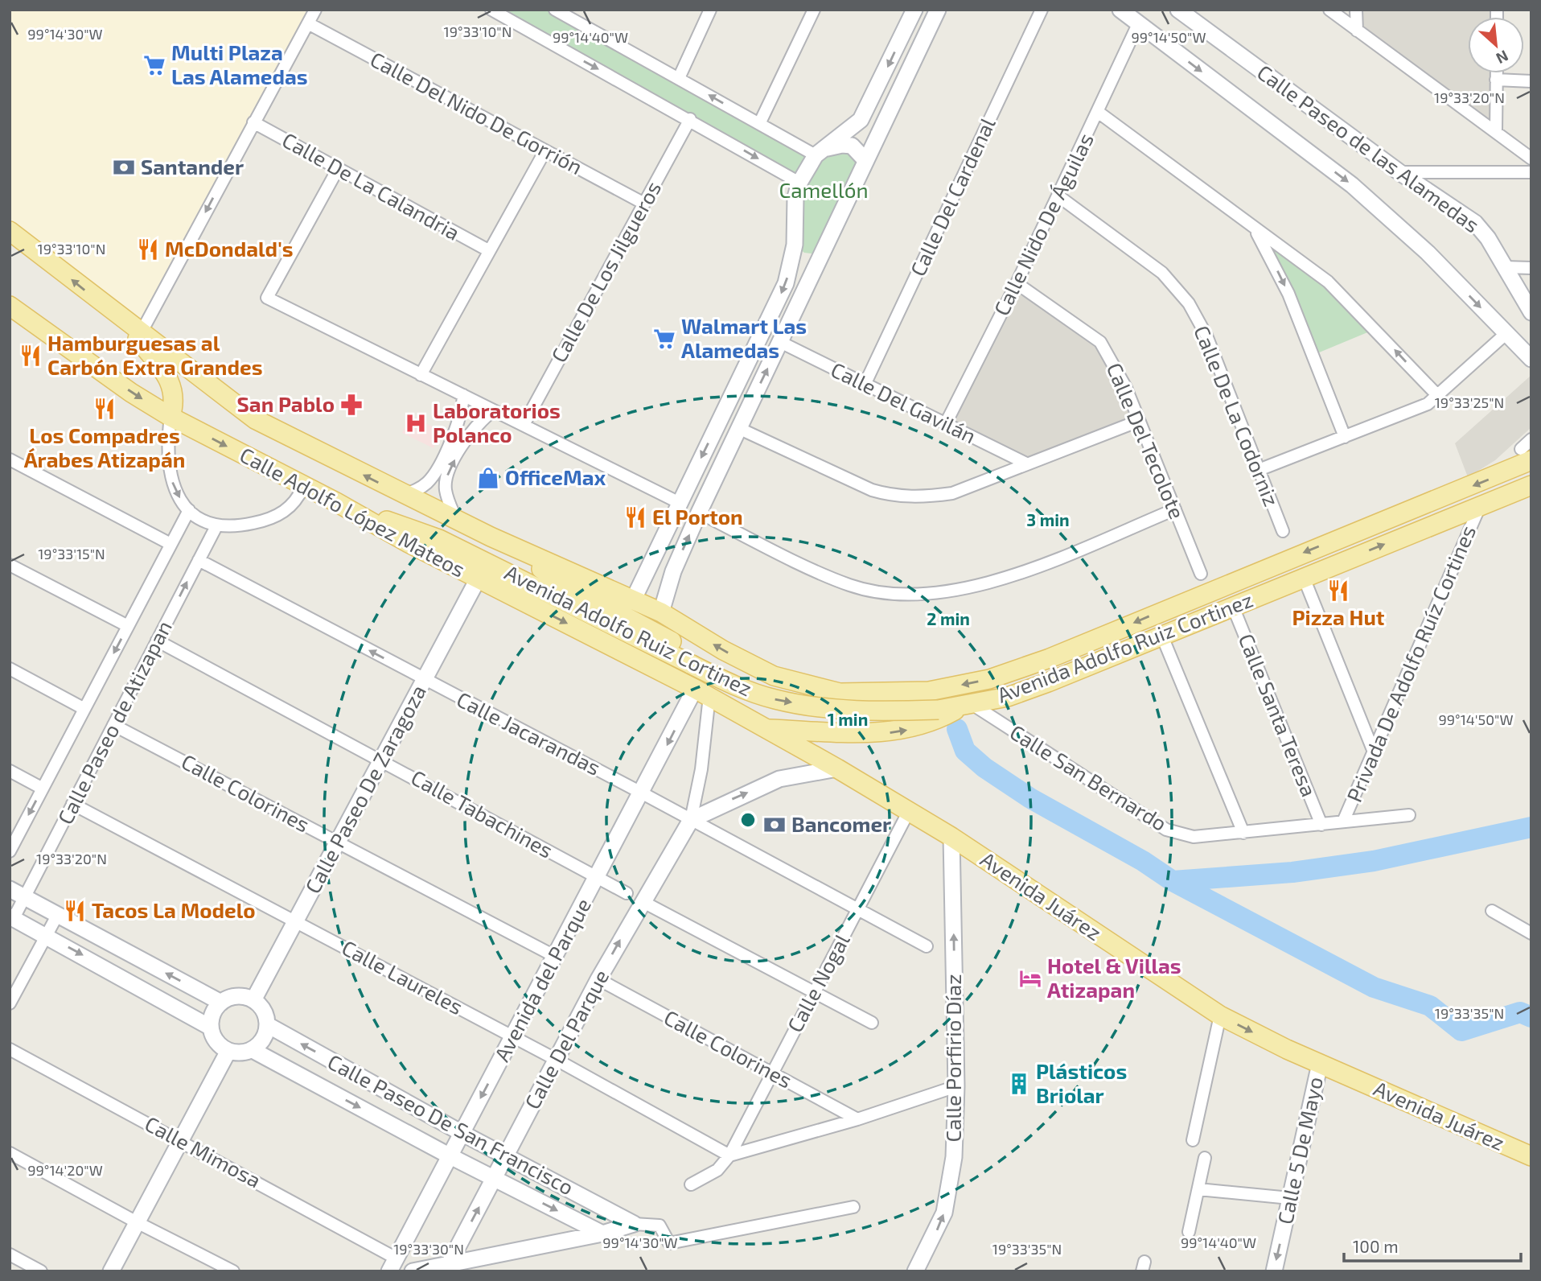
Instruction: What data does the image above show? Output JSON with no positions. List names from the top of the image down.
{
  "streets": {
    "main road": ["Calle Adolfo López Mateos", "Avenida Adolfo Ruiz Cortinez", "Avenida Juárez"],
    "street": [
      "Calle Del Nido De Gorrión",
      "Calle Paseo de las Alamedas",
      "Calle De La Calandria",
      "Calle Del Cardenal",
      "Calle Nido De Águilas",
      "Calle De Los Jilgueros",
      "Calle Del Gavilán",
      "Calle De La Codorniz",
      "Calle Del Tecolote",
      "Privada De Adolfo Ruíz Cortines",
      "Calle Santa Teresa",
      "Calle Paseo de Atizapan",
      "Calle Jacarandas",
      "Calle San Bernardo",
      "Calle Paseo De Zaragoza",
      "Calle Colorines",
      "Calle Tabachines",
      "Calle Laureles",
      "Avenida del Parque",
      "Calle Nogal",
      "Calle Del Parque",
      "Calle Porfirio Díaz",
      "Calle Paseo De San Francisco",
      "Calle 5 De Mayo",
      "Calle Mimosa"
    ]
  },
  "crossings": [
    ["Calle Del Nido De Gorrión", "Calle De Los Jilgueros"],
    ["Calle Paseo de las Alamedas", "Calle Nido De Águilas"],
    ["Calle Del Cardenal", "Calle Del Gavilán"],
    ["Calle Nido De Águilas", "Calle Del Gavilán"],
    ["Calle Nido De Águilas", "Calle De La Codorniz"],
    ["Calle Nido De Águilas", "Calle Del Tecolote"],
    ["Calle Adolfo López Mateos", "Avenida Adolfo Ruiz Cortinez"],
    ["Calle Adolfo López Mateos", "Calle Paseo De Zaragoza"],
    ["Calle Adolfo López Mateos", "Avenida Juárez"],
    ["Calle Adolfo López Mateos", "Avenida del Parque"],
    ["Calle Adolfo López Mateos", "Calle Del Parque"],
    ["Avenida Adolfo Ruiz Cortinez", "Privada De Adolfo Ruíz Cortines"],
    ["Avenida Adolfo Ruiz Cortinez", "Calle Santa Teresa"],
    ["Avenida Adolfo Ruiz Cortinez", "Calle San Bernardo"],
    ["Privada De Adolfo Ruíz Cortines", "Calle San Bernardo"],
    ["Calle Santa Teresa", "Calle San Bernardo"],
    ["Calle Paseo de Atizapan", "Calle Jacarandas"],
    ["Calle Paseo de Atizapan", "Calle Colorines"],
    ["Calle Paseo de Atizapan", "Calle Tabachines"],
    ["Calle Paseo de Atizapan", "Calle Laureles"],
    ["Calle Jacarandas", "Calle Paseo De Zaragoza"],
    ["Calle Jacarandas", "Avenida del Parque"],
    ["Calle Jacarandas", "Calle Nogal"],
    ["Calle Jacarandas", "Calle Del Parque"],
    ["Calle Paseo De Zaragoza", "Calle Colorines"],
    ["Calle Paseo De Zaragoza", "Calle Tabachines"],
    ["Calle Paseo De Zaragoza", "Calle Laureles"],
    ["Calle Paseo De Zaragoza", "Calle Paseo De San Francisco"],
    ["Calle Colorines", "Avenida del Parque"],
    ["Calle Colorines", "Calle Nogal"],
    ["Calle Colorines", "Calle Del Parque"],
    ["Calle Tabachines", "Avenida del Parque"],
    ["Avenida Juárez", "Avenida del Parque"],
    ["Avenida Juárez", "Calle Nogal"],
    ["Avenida Juárez", "Calle Del Parque"],
    ["Avenida Juárez", "Calle Porfirio Díaz"],
    ["Avenida Juárez", "Calle 5 De Mayo"],
    ["Calle Laureles", "Avenida del Parque"],
    ["Calle Laureles", "Calle Nogal"],
    ["Calle Laureles", "Calle Del Parque"],
    ["Avenida del Parque", "Calle Del Parque"],
    ["Avenida del Parque", "Calle Paseo De San Francisco"],
    ["Avenida del Parque", "Calle Mimosa"],
    ["Calle Del Parque", "Calle Paseo De San Francisco"]
  ],
  "one_way": ["Calle Porfirio Díaz"],
  "parks": ["Camellón"],
  "places": {
    "supermarket": ["Multi Plaza Las Alamedas", "Walmart Las Alamedas"],
    "bank": ["Santander", "Bancomer"],
    "restaurant": [
      "McDondald's",
      "Hamburguesas al Carbón Extra Grandes",
      "Los Compadres Árabes Atizapán",
      "El Porton",
      "Pizza Hut",
      "Tacos La Modelo"
    ],
    "pharmacy": ["San Pablo"],
    "hospital": ["Laboratorios Polanco"],
    "shop": ["OfficeMax"],
    "hotel": ["Hotel & Villas Atizapan"],
    "building": ["Plásticos Briolar"]
  },
  "scale_bar": "100 m",
  "north": "bottom right",
  "coordinates": [
    "19°33'10\"N",
    "99°14'30\"W",
    "99°14'40\"W",
    "99°14'50\"W",
    "19°33'20\"N",
    "19°33'25\"N",
    "19°33'15\"N",
    "19°33'35\"N",
    "99°14'20\"W",
    "19°33'30\"N"
  ],
  "rings": ["3 min", "2 min", "1 min"]
}
